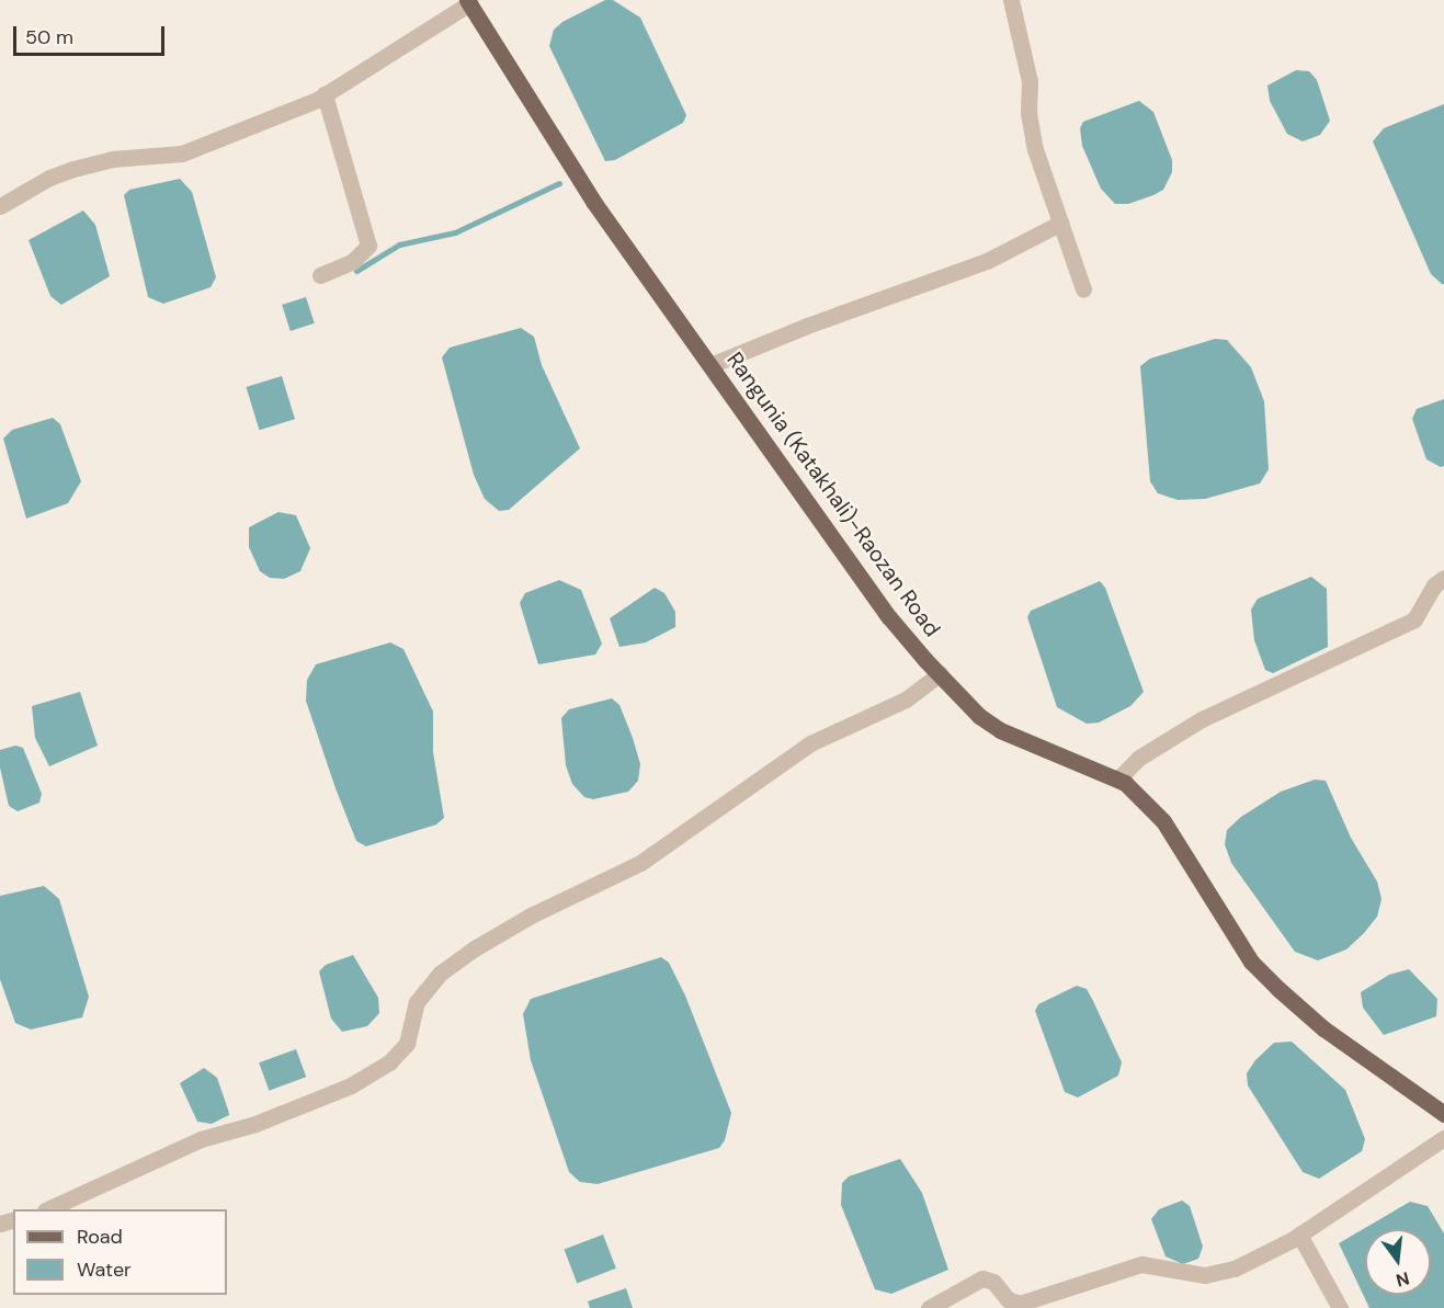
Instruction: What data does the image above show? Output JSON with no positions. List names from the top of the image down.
{
  "streets": {
    "main road": ["Rangunia (Katakhali)-Raozan Road"]
  },
  "legend": ["Road", "Water"],
  "scale_bar": "50 m",
  "north": "bottom"
}
